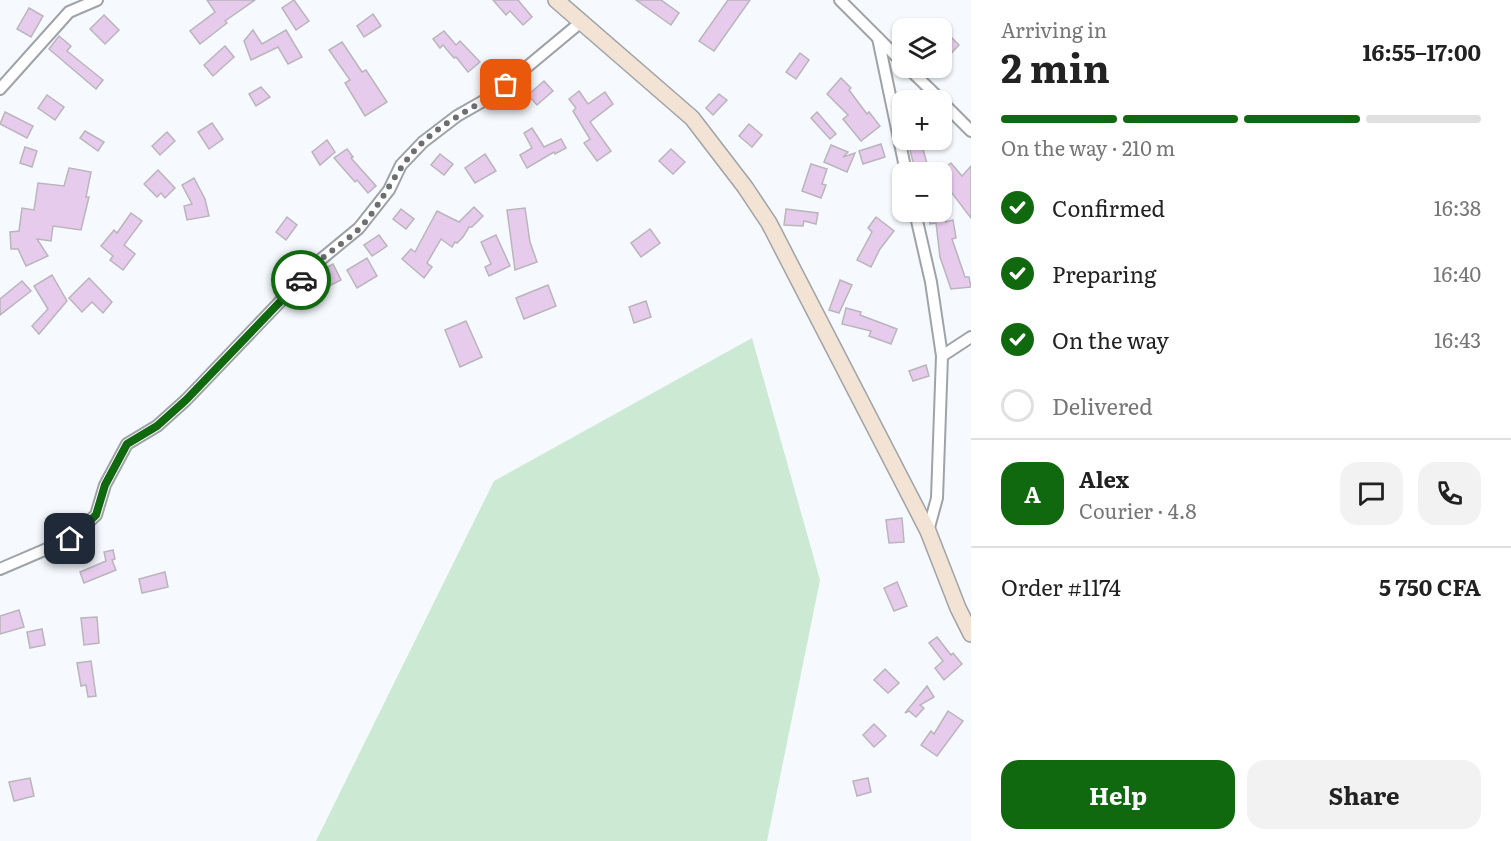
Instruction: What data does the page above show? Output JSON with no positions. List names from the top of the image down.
{
  "page": {
    "heading": ["2 min", "Arriving in", "16:55–17:00"],
    "panel": [
      "Alex",
      "Courier · 4.8",
      "Order #1174",
      "5 750 CFA"
    ],
    "map_buttons": ["+", "−"],
    "bar": "On the way · 210 m",
    "list": [
      ["Confirmed", "16:38"],
      ["Preparing", "16:40"],
      ["On the way", "16:43"],
      "Delivered"
    ],
    "round": "A",
    "buttons": ["Help", "Share"]
  }
}
